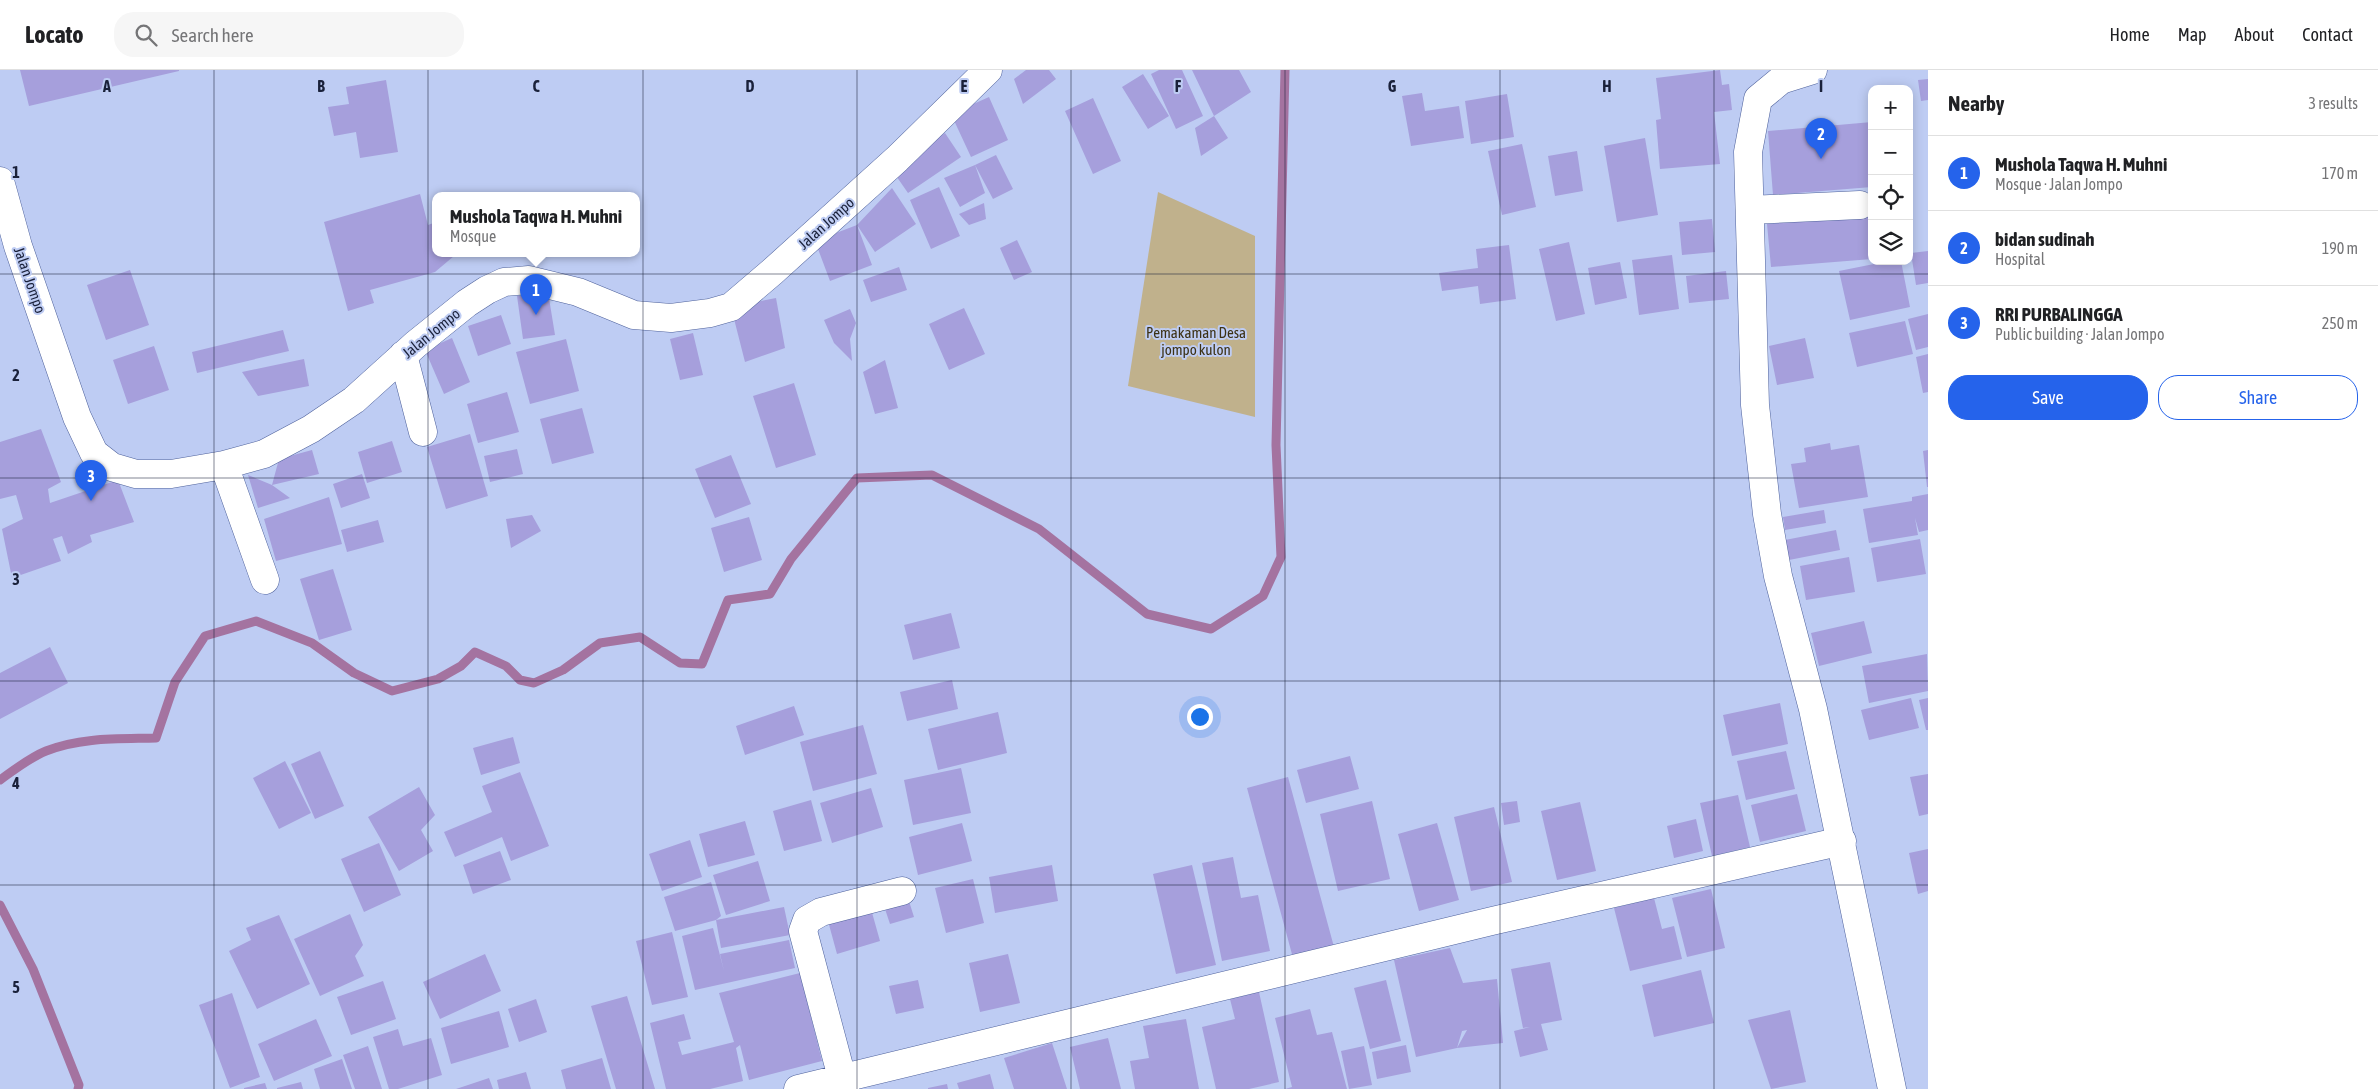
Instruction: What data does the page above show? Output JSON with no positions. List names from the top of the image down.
{
  "streets": {
    "street": ["Jalan Jompo"]
  },
  "parks": ["Pemakaman Desa jompo kulon"],
  "page": {
    "header": "Locato",
    "search": "Search here",
    "nav": [
      "Home",
      "Map",
      "About",
      "Contact"
    ],
    "heading": ["Nearby", "3 results"],
    "map_buttons": ["+", "−"],
    "pins": ["2", "1", "3"],
    "list": [
      {
        "mark": "1",
        "name": "Mushola Taqwa H. Muhni",
        "note": "Mosque · Jalan Jompo",
        "value": "170 m"
      },
      {
        "mark": "2",
        "name": "bidan sudinah",
        "note": "Hospital",
        "value": "190 m"
      },
      {
        "mark": "3",
        "name": "RRI PURBALINGGA",
        "note": "Public building · Jalan Jompo",
        "value": "250 m"
      }
    ],
    "popup": ["Mushola Taqwa H. Muhni", "Mosque"],
    "buttons": ["Save", "Share"]
  },
  "grid": {
    "columns": [
      "A",
      "B",
      "C",
      "D",
      "E",
      "F",
      "G",
      "H",
      "I"
    ],
    "rows": [
      "1",
      "2",
      "3",
      "4",
      "5"
    ]
  }
}
